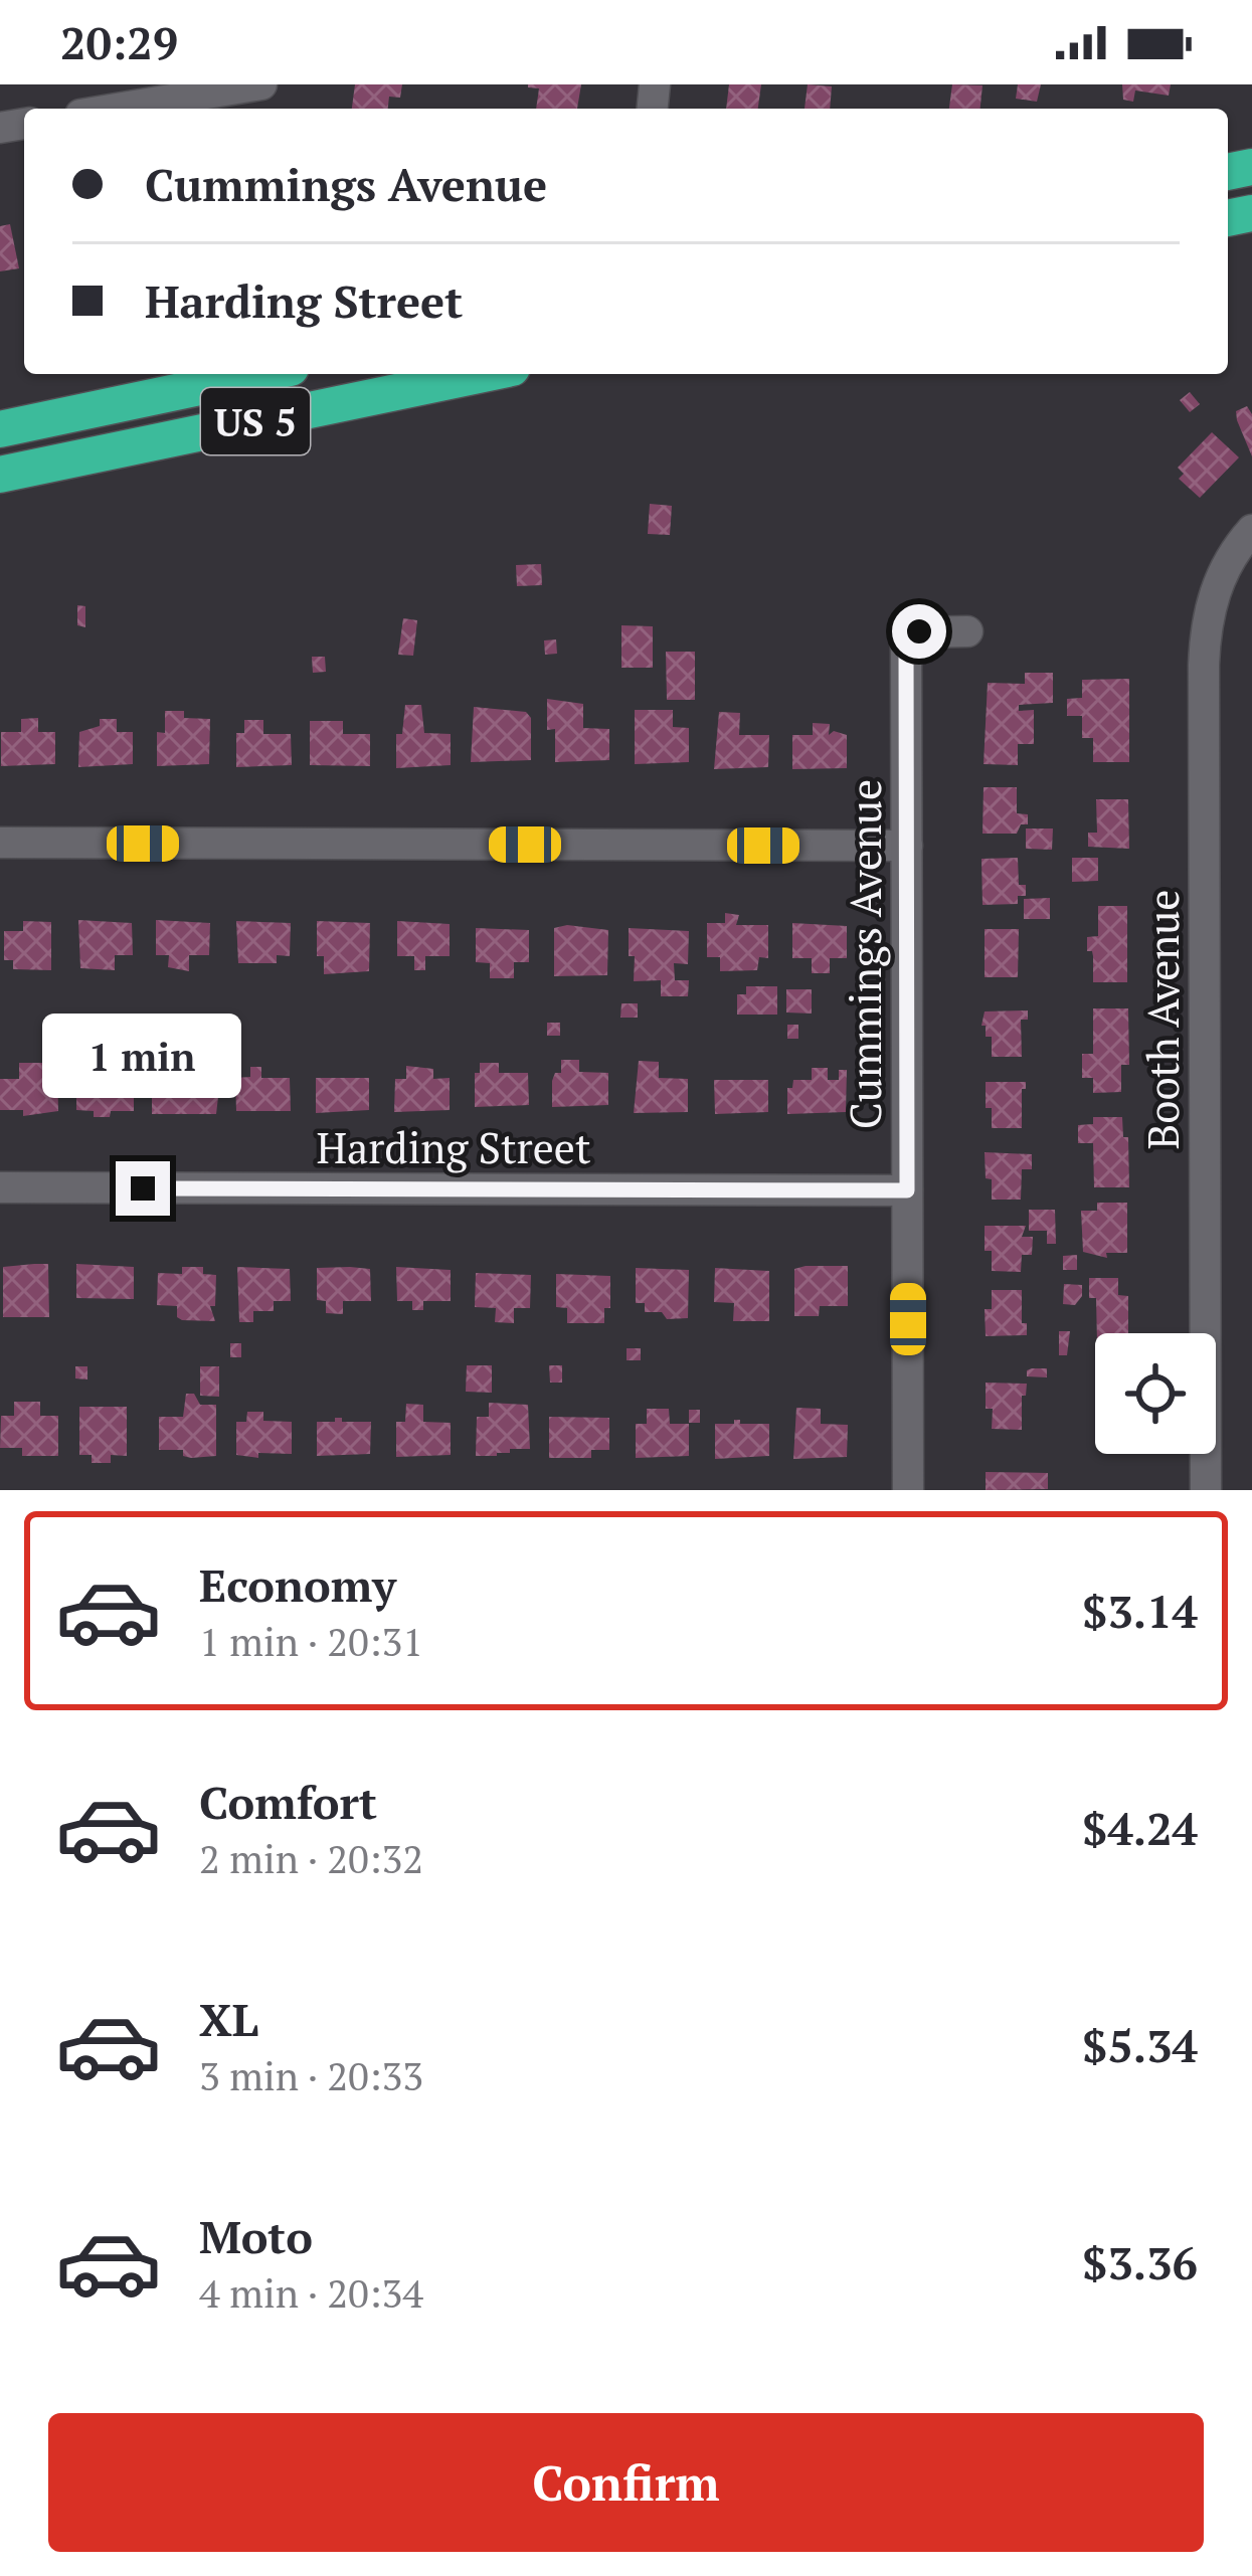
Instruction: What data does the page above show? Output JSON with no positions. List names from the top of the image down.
{
  "streets": {
    "highway": ["US 5"],
    "street": ["Cummings Avenue", "Booth Avenue", "Harding Street"]
  },
  "crossings": [
    ["Cummings Avenue", "Harding Street"]
  ],
  "page": {
    "status": "20:29",
    "banner": ["Cummings Avenue", "Harding Street"],
    "bubble": "1 min",
    "list": [
      {
        "name": "Economy",
        "note": "1 min · 20:31",
        "value": "$3.14"
      },
      {
        "name": "Comfort",
        "note": "2 min · 20:32",
        "value": "$4.24"
      },
      {
        "name": "XL",
        "note": "3 min · 20:33",
        "value": "$5.34"
      },
      {
        "name": "Moto",
        "note": "4 min · 20:34",
        "value": "$3.36"
      }
    ],
    "buttons": "Confirm"
  }
}
